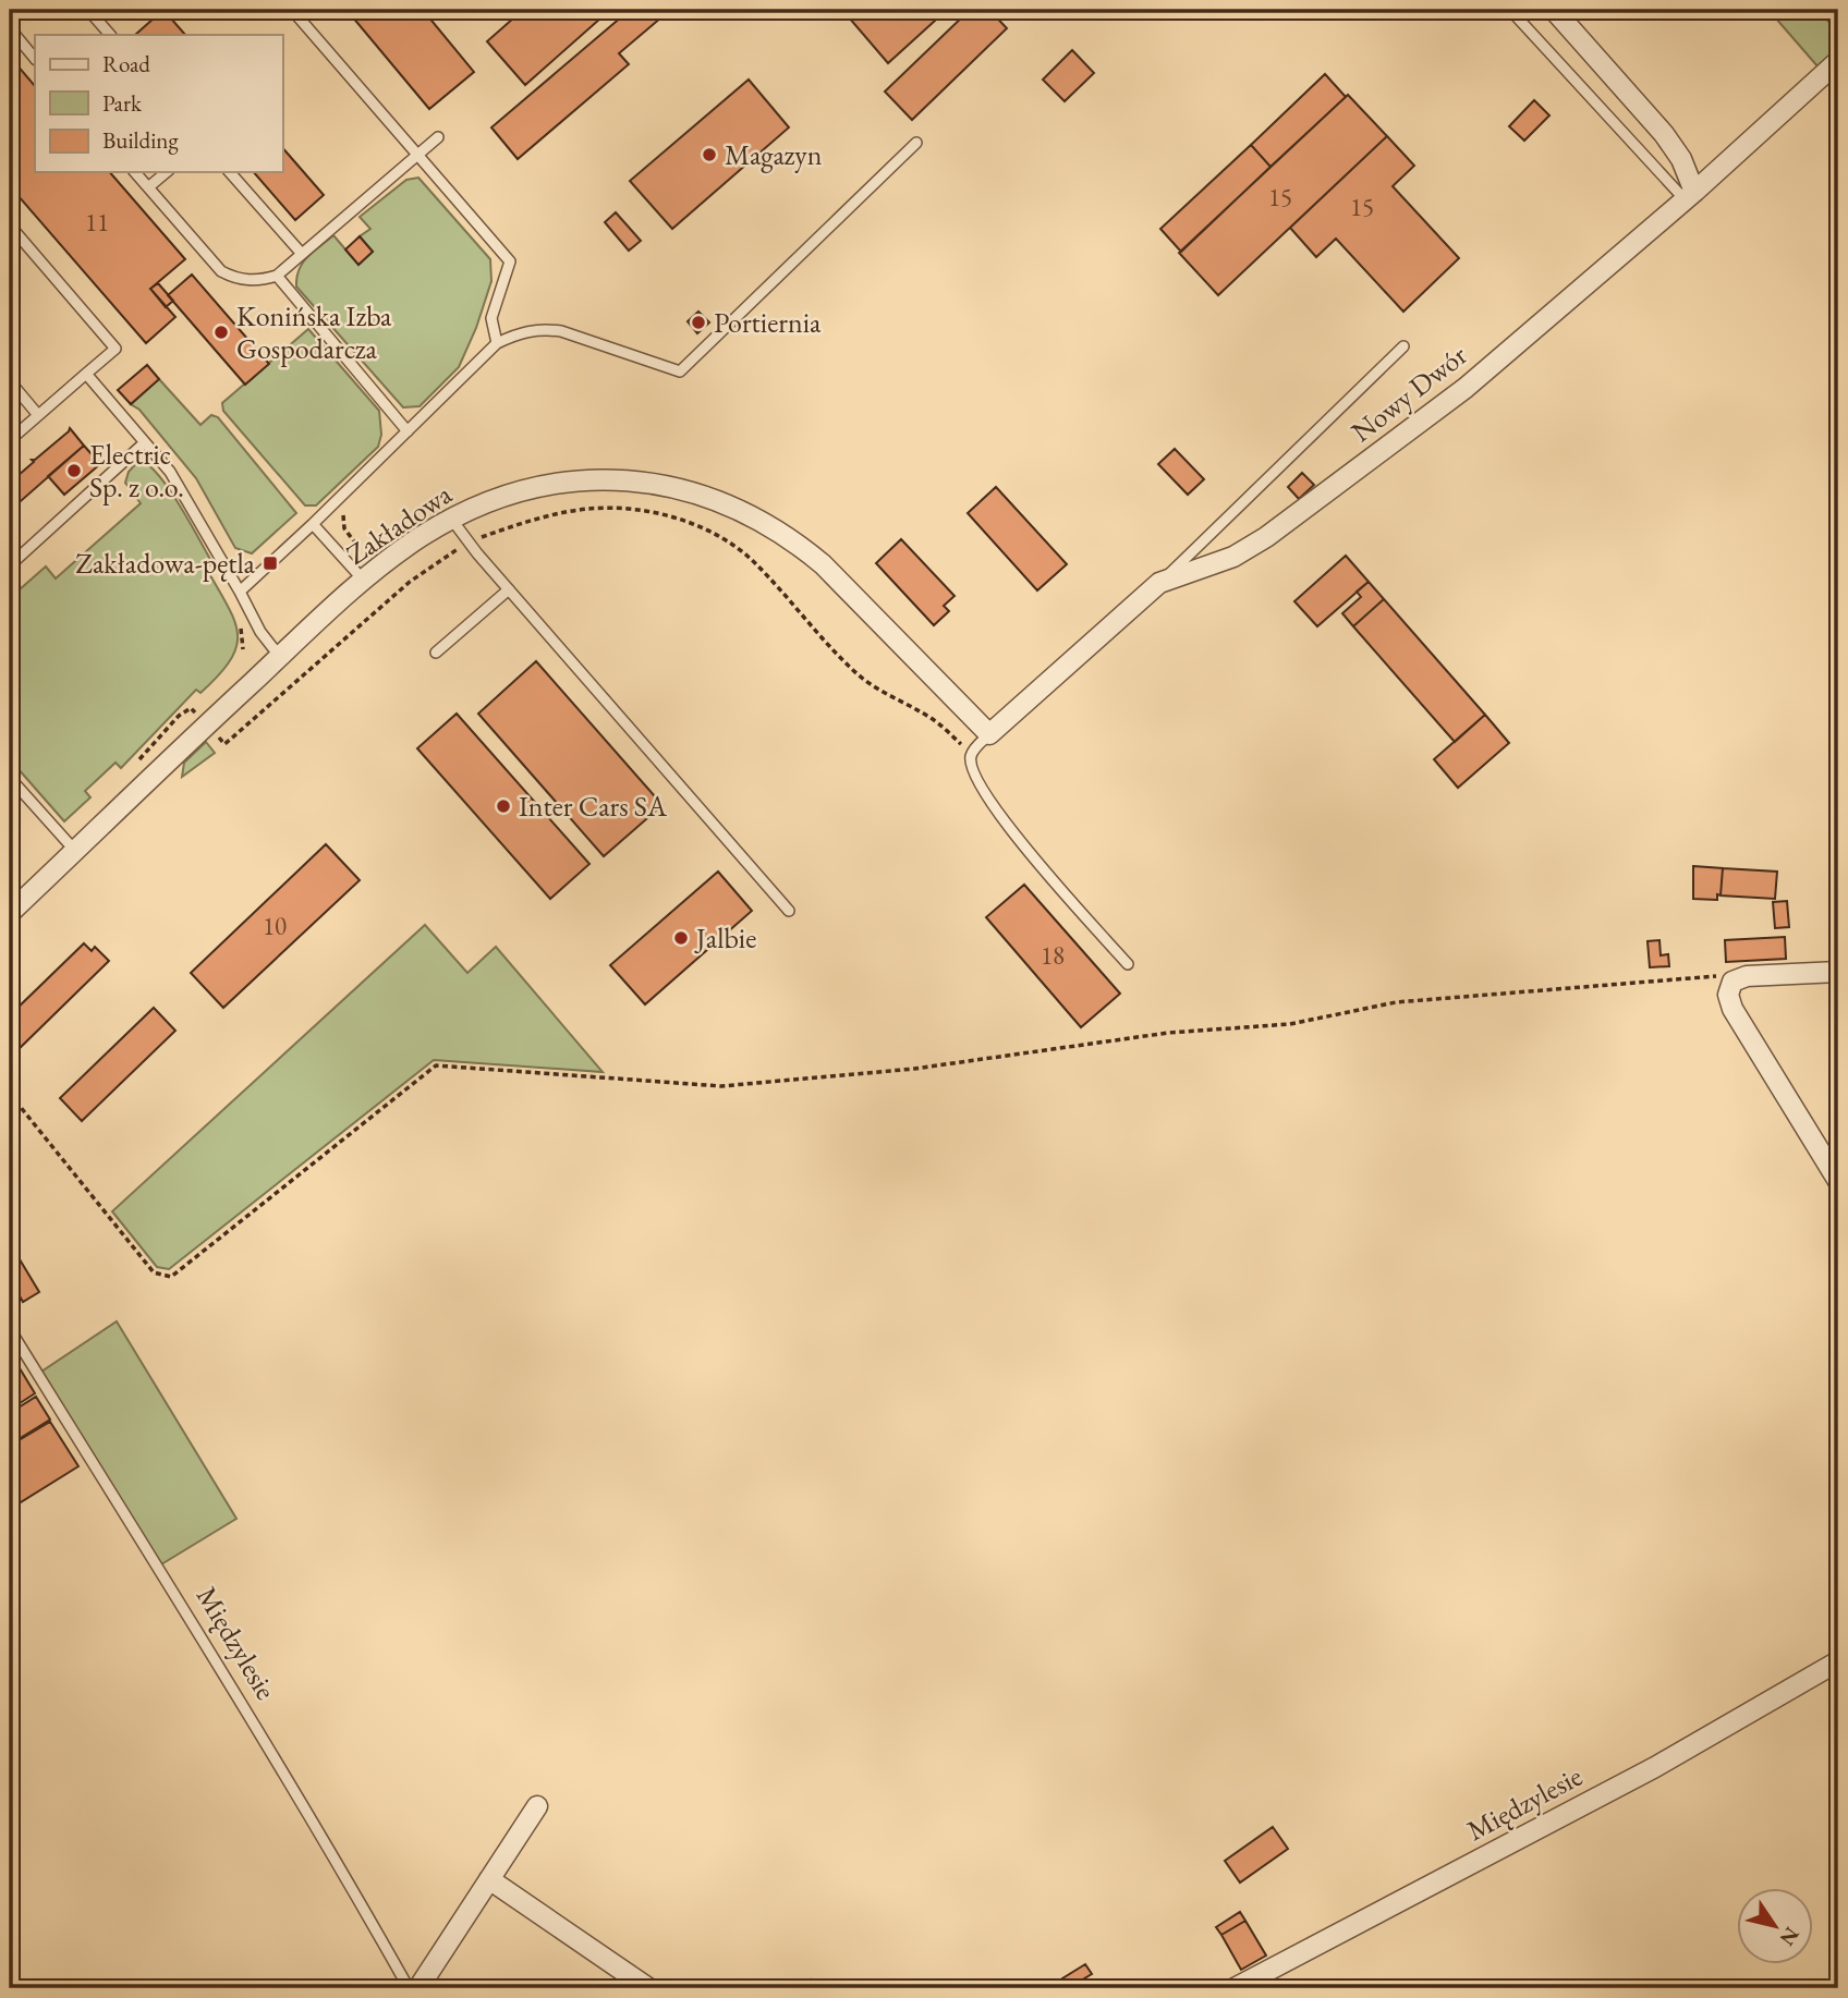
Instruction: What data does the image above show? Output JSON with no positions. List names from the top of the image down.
{
  "streets": {
    "street": ["Nowy Dwór", "Zakładowa", "Międzylesie"]
  },
  "crossings": [
    ["Nowy Dwór", "Zakładowa"]
  ],
  "places": {
    "other": [
      "Magazyn",
      "Portiernia",
      "Konińska Izba Gospodarcza",
      "Electric Sp. z o.o.",
      "Inter Cars SA",
      "Jalbie"
    ],
    "transit": ["Zakładowa-pętla"]
  },
  "house_numbers": [
    "15",
    "15",
    "11",
    "10",
    "18"
  ],
  "legend": ["Road", "Park", "Building"],
  "north": "bottom right"
}
